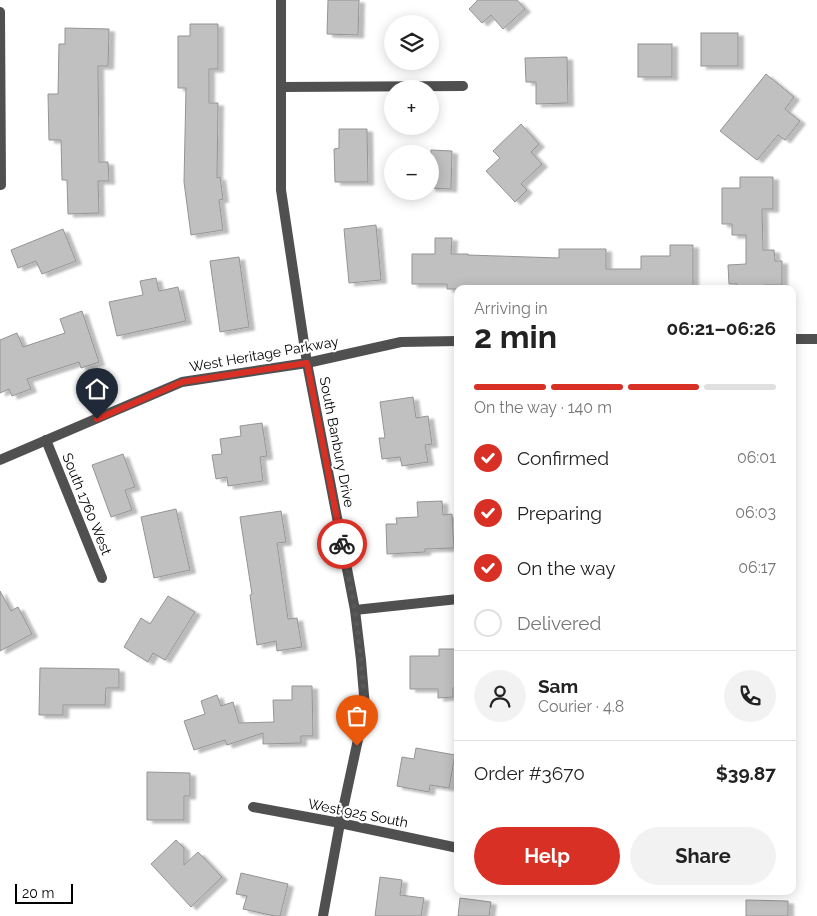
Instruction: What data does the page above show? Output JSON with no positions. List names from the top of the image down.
{
  "streets": {
    "street": [
      "West Heritage Parkway",
      "South Banbury Drive",
      "South 1760 West",
      "West 925 South"
    ]
  },
  "crossings": [
    ["West Heritage Parkway", "South Banbury Drive"],
    ["West Heritage Parkway", "South 1760 West"],
    ["South Banbury Drive", "West 925 South"]
  ],
  "scale_bar": "20 m",
  "page": {
    "map_buttons": ["+", "−"],
    "heading": ["2 min", "Arriving in", "06:21–06:26"],
    "panel": [
      "Sam",
      "Courier · 4.8",
      "Order #3670",
      "$39.87"
    ],
    "bar": "On the way · 140 m",
    "list": [
      ["Confirmed", "06:01"],
      ["Preparing", "06:03"],
      ["On the way", "06:17"],
      "Delivered"
    ],
    "buttons": ["Help", "Share"],
    "scale": "20 m"
  }
}
